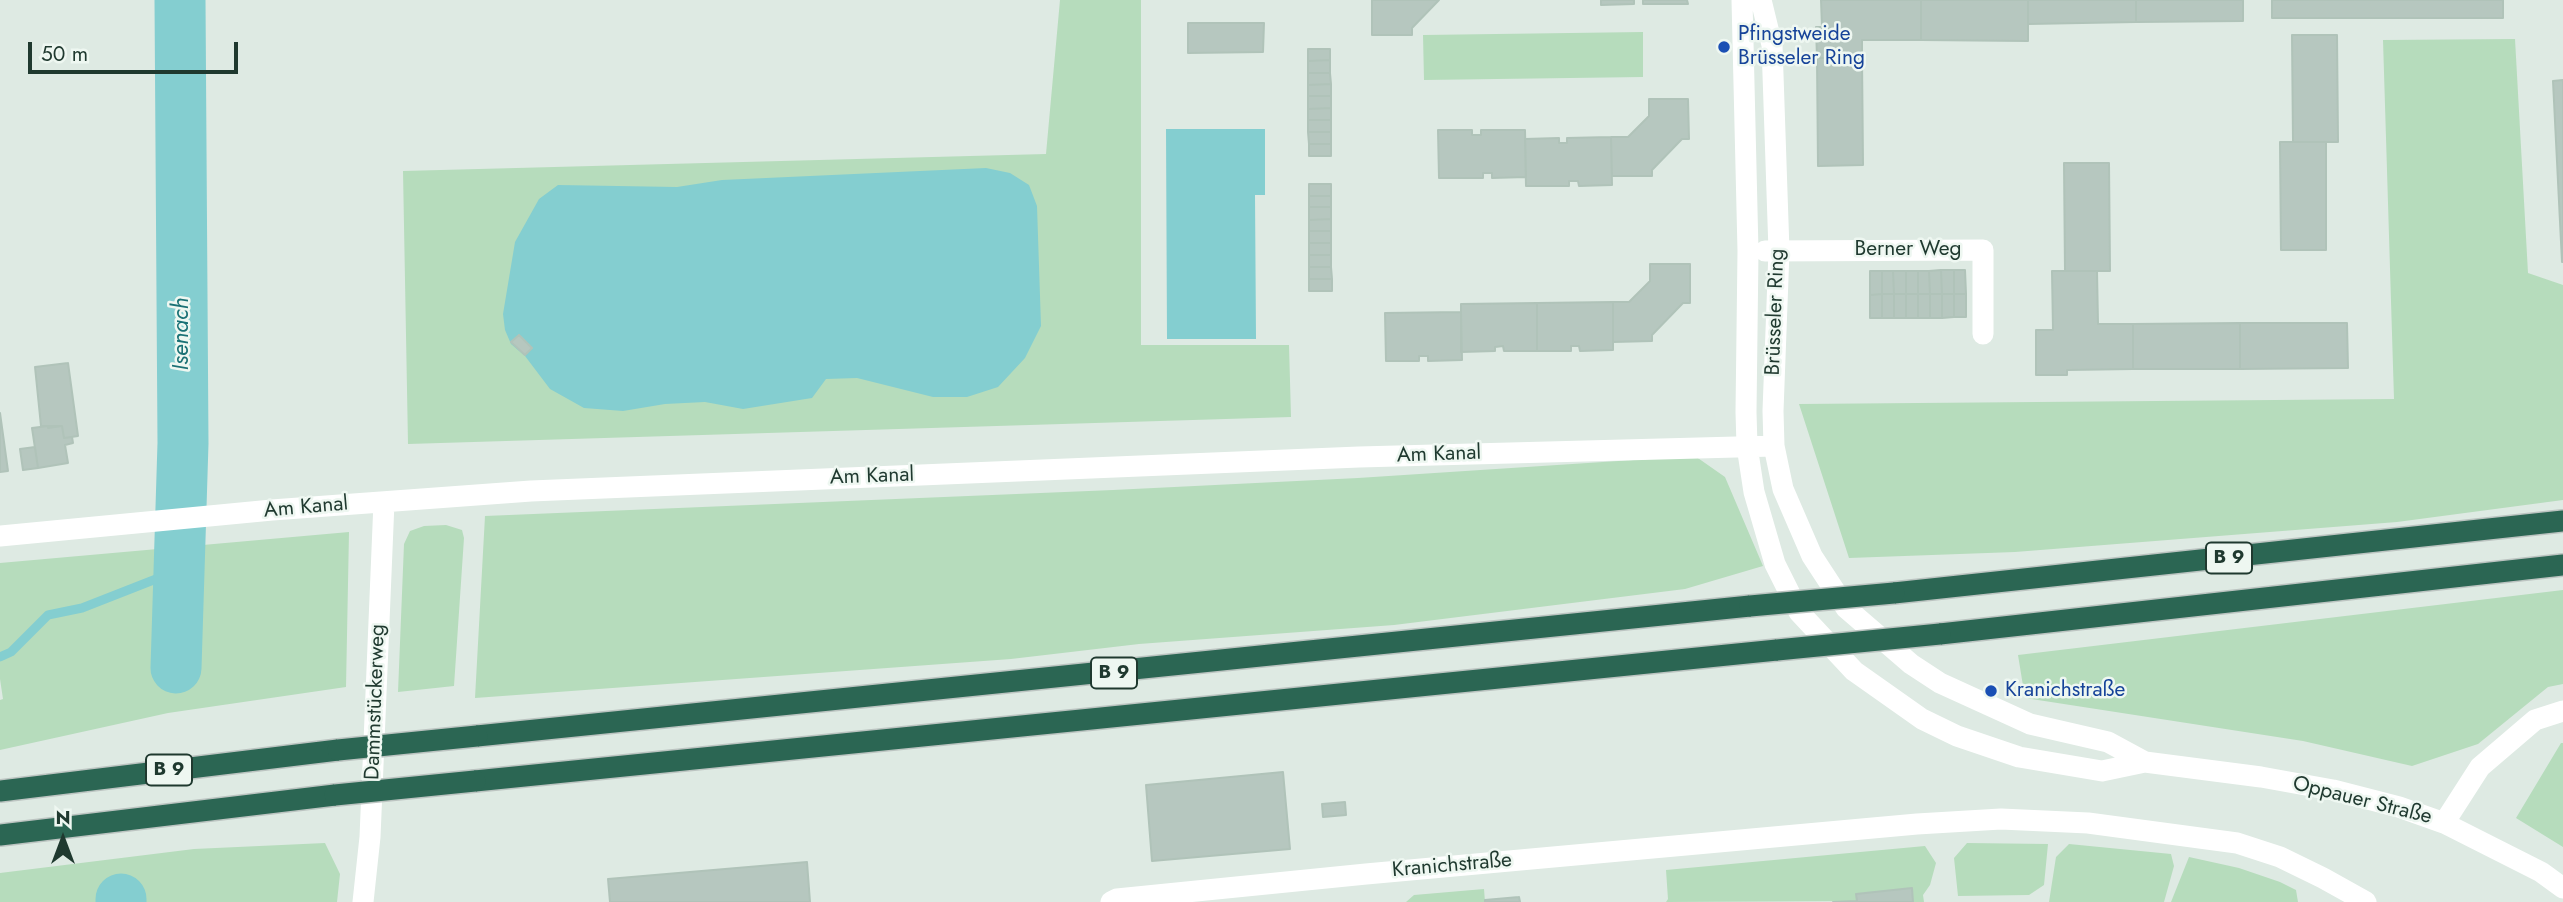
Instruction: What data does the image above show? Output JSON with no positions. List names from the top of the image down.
{
  "streets": {
    "highway": ["B 9"],
    "street": [
      "Berner Weg",
      "Brüsseler Ring",
      "Am Kanal",
      "Dammstückerweg",
      "Oppauer Straße",
      "Kranichstraße"
    ]
  },
  "crossings": [
    ["Berner Weg", "Brüsseler Ring"],
    ["Brüsseler Ring", "Am Kanal"],
    ["Brüsseler Ring", "Oppauer Straße"],
    ["Am Kanal", "Dammstückerweg"]
  ],
  "water": ["Isenach"],
  "places": ["Pfingstweide Brüsseler Ring", "Kranichstraße"],
  "scale_bar": "50 m",
  "north": "top"
}
